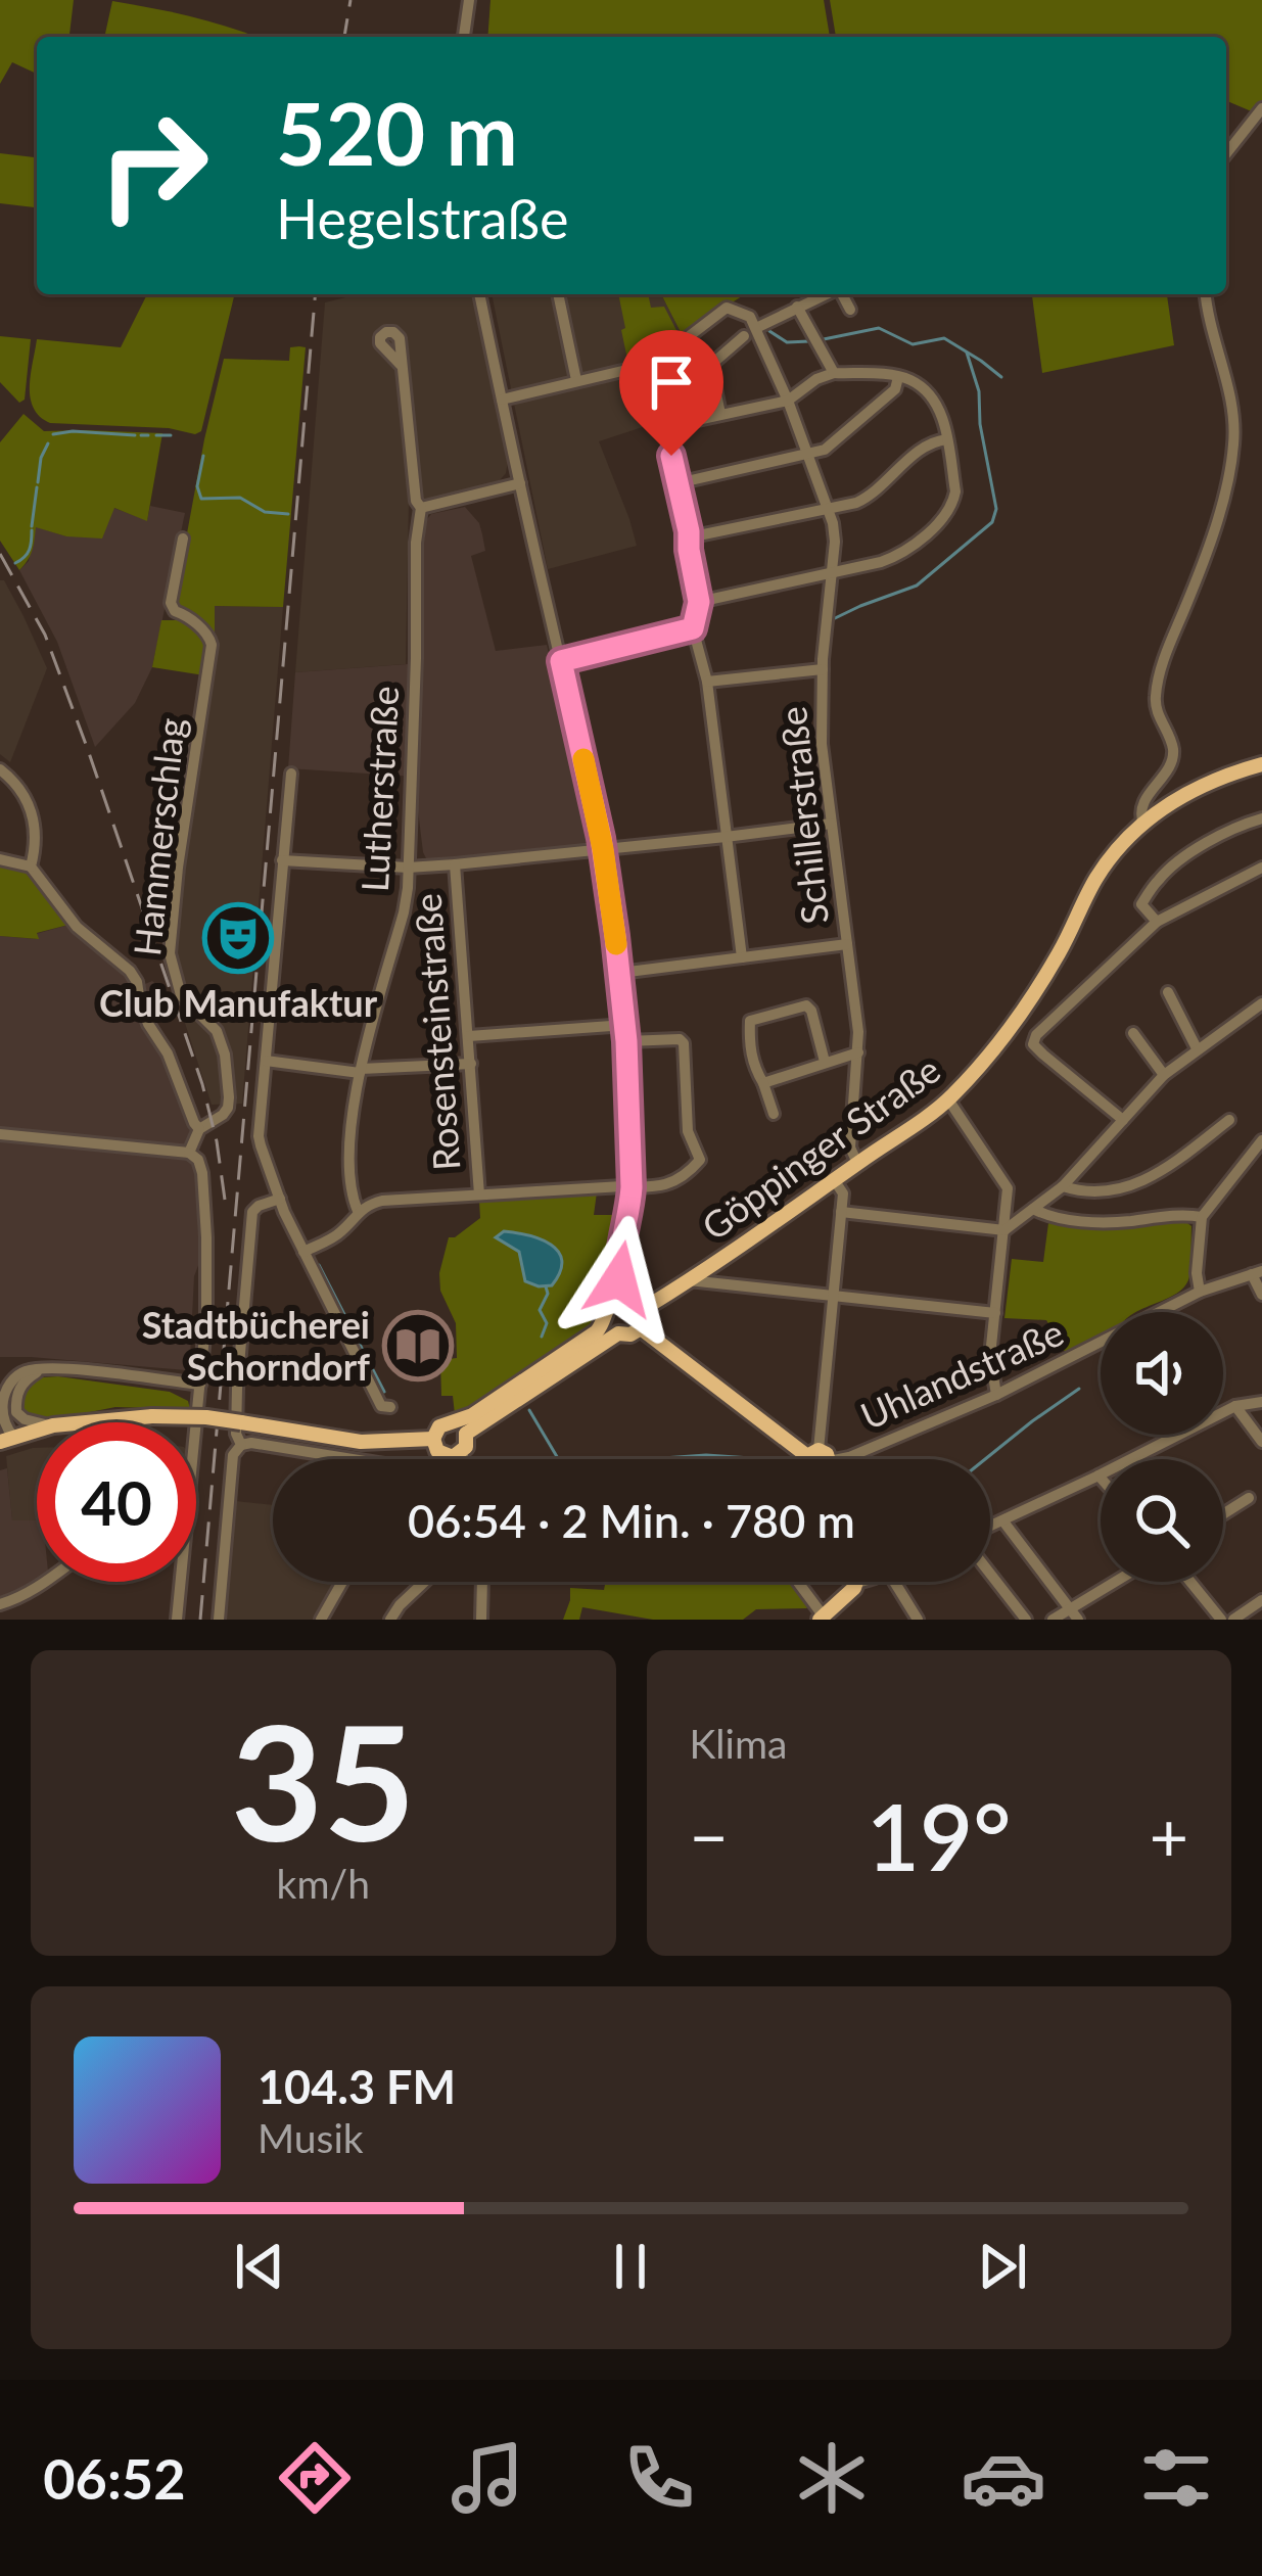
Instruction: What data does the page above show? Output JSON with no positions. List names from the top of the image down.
{
  "streets": {
    "main road": ["Göppinger Straße"],
    "street": [
      "Lutherstraße",
      "Schillerstraße",
      "Hammerschlag",
      "Rosensteinstraße",
      "Uhlandstraße"
    ]
  },
  "crossings": [
    ["Schillerstraße", "Göppinger Straße"]
  ],
  "places": {
    "theatre": ["Club Manufaktur"],
    "library": ["Stadtbücherei Schorndorf"]
  },
  "page": {
    "turn": ["520 m", "Hegelstraße"],
    "limit": "40",
    "trip": "06:54 · 2 Min. · 780 m",
    "tile": [
      ["35", "km/h"],
      "Klima"
    ],
    "heat": ["−", "19°", "+"],
    "song": ["104.3 FM", "Musik"],
    "tabs": "06:52"
  }
}
